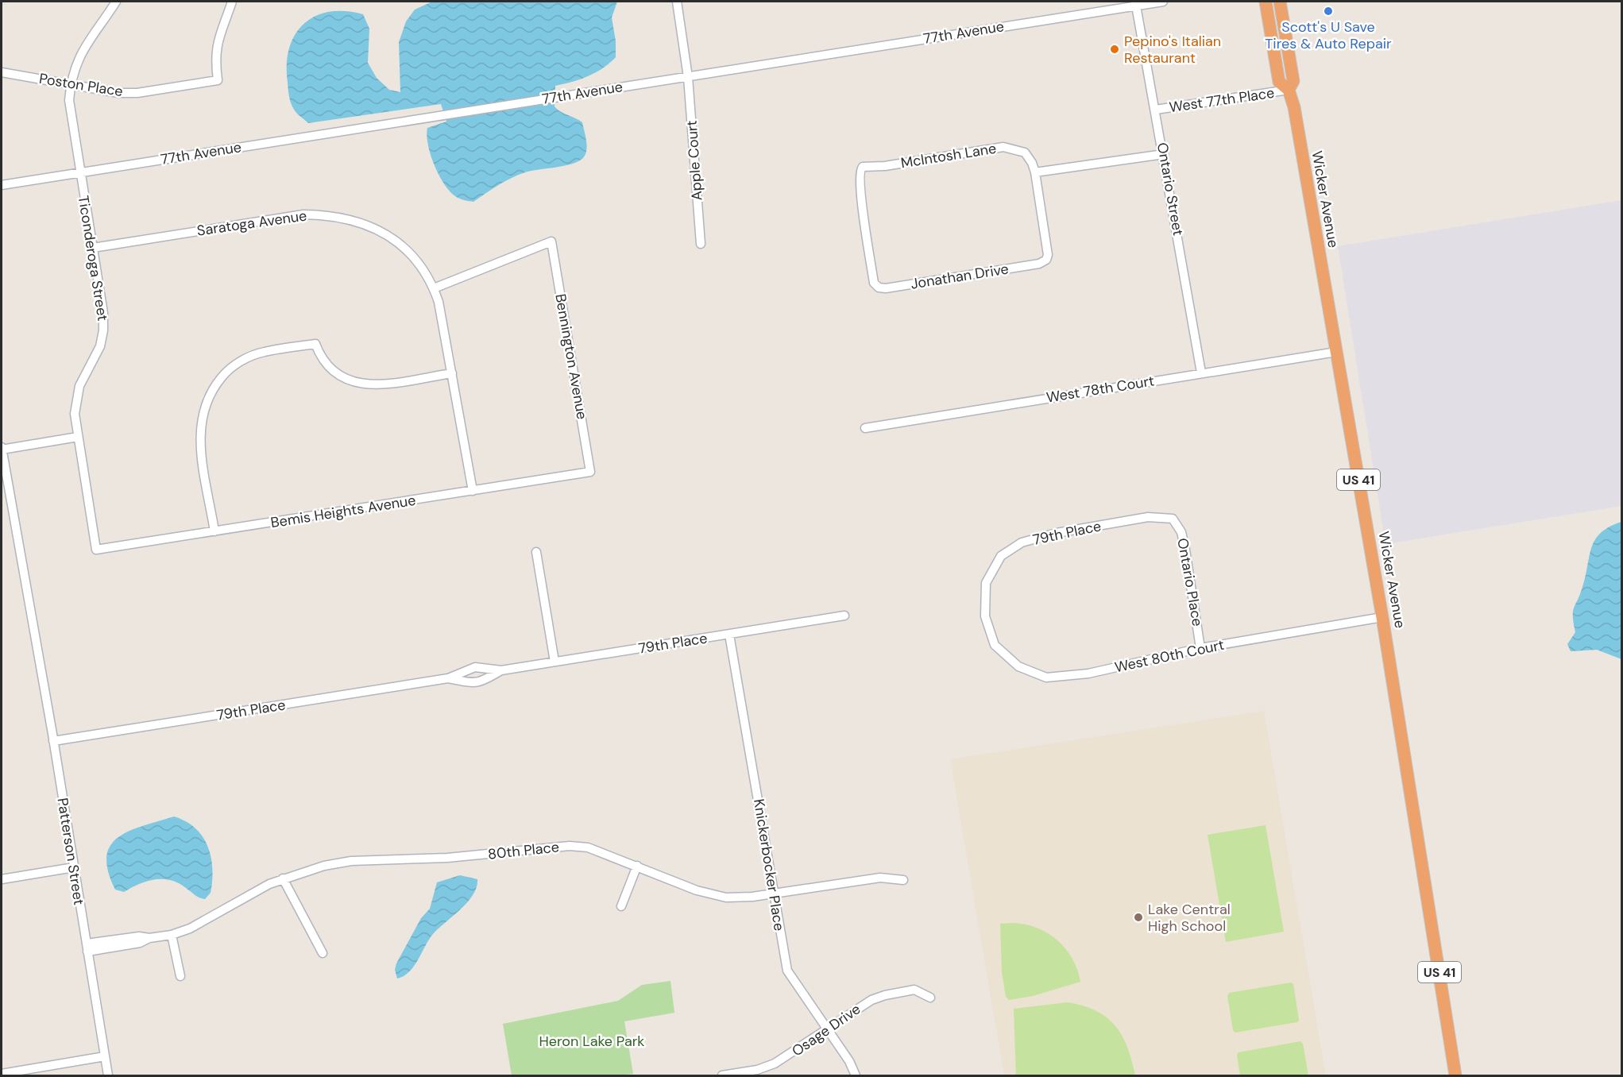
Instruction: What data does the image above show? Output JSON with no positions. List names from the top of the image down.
{
  "streets": {
    "highway": ["Wicker Avenue", "US 41"],
    "street": [
      "77th Avenue",
      "Poston Place",
      "West 77th Place",
      "Mclntosh Lane",
      "Apple Court",
      "Ontario Street",
      "Saratoga Avenue",
      "Ticonderoga Street",
      "Jonathan Drive",
      "Bennington Avenue",
      "West 78th Court",
      "Bemis Heights Avenue",
      "79th Place",
      "Ontario Place",
      "West 80th Court",
      "80th Place",
      "Patterson Street",
      "Knickerbocker Place",
      "Osage Drive"
    ]
  },
  "crossings": [
    ["77th Avenue", "Apple Court"],
    ["77th Avenue", "Ontario Street"],
    ["77th Avenue", "Ticonderoga Street"],
    ["Poston Place", "Ticonderoga Street"],
    ["West 77th Place", "Ontario Street"],
    ["West 77th Place", "Wicker Avenue"],
    ["Mclntosh Lane", "Jonathan Drive"],
    ["Ontario Street", "West 78th Court"],
    ["Wicker Avenue", "West 78th Court"],
    ["Wicker Avenue", "West 80th Court"],
    ["Saratoga Avenue", "Ticonderoga Street"],
    ["Saratoga Avenue", "Bennington Avenue"],
    ["Saratoga Avenue", "Bemis Heights Avenue"],
    ["Ticonderoga Street", "Bemis Heights Avenue"],
    ["Bennington Avenue", "Bemis Heights Avenue"],
    ["79th Place", "Ontario Place"],
    ["79th Place", "West 80th Court"],
    ["79th Place", "Patterson Street"],
    ["79th Place", "Knickerbocker Place"],
    ["Ontario Place", "West 80th Court"],
    ["80th Place", "Patterson Street"],
    ["80th Place", "Knickerbocker Place"],
    ["Knickerbocker Place", "Osage Drive"]
  ],
  "parks": ["Heron Lake Park"],
  "places": ["Scott's U Save Tires & Auto Repair", "Pepino's Italian Restaurant", "Lake Central High School"]
}
